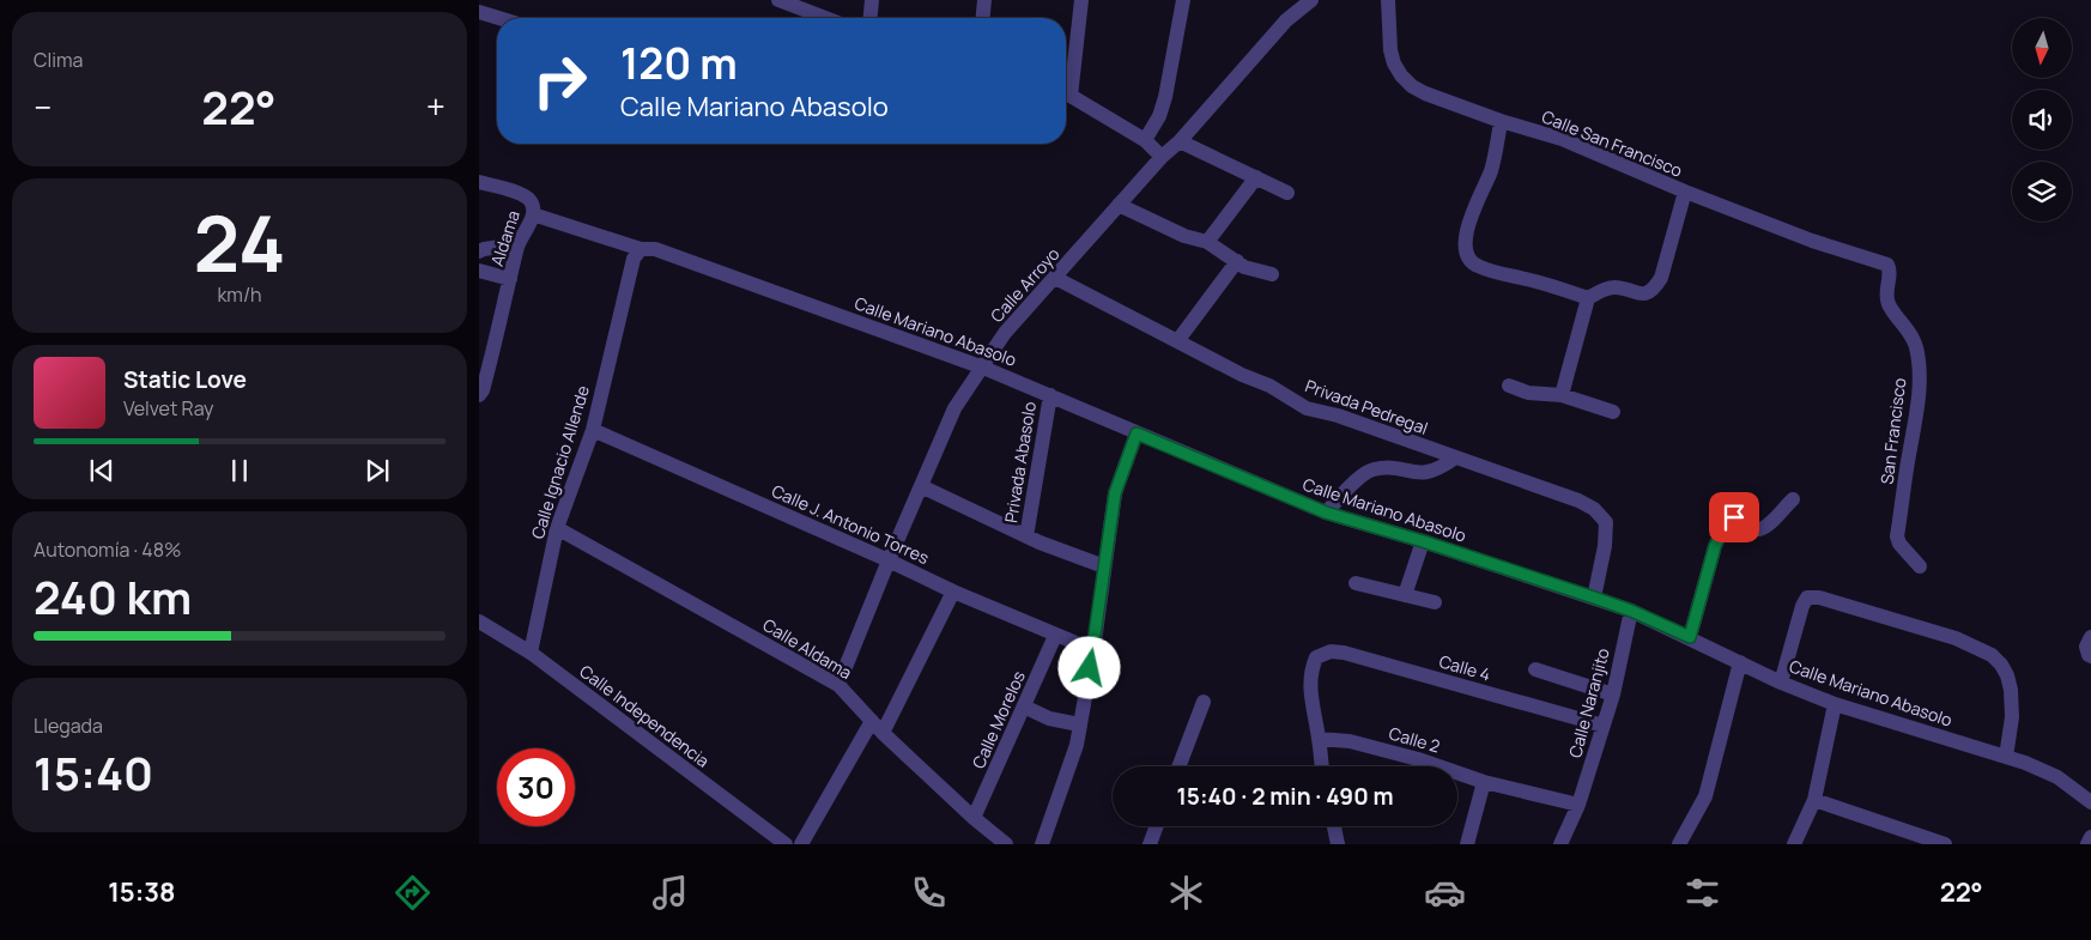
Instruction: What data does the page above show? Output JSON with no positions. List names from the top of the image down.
{
  "streets": {
    "street": [
      "Calle San Francisco",
      "Aldama",
      "Calle Arroyo",
      "Calle Mariano Abasolo",
      "Privada Pedregal",
      "San Francisco",
      "Calle Ignacio Allende",
      "Privada Abasolo",
      "Calle J. Antonio Torres",
      "Calle Aldama",
      "Calle 4",
      "Calle Naranjito",
      "Calle Independencia",
      "Calle Morelos",
      "Calle 2"
    ]
  },
  "crossings": [
    ["Calle San Francisco", "San Francisco"],
    ["Aldama", "Calle Mariano Abasolo"],
    ["Calle Arroyo", "Calle Mariano Abasolo"],
    ["Calle Arroyo", "Privada Pedregal"],
    ["Calle Arroyo", "Calle J. Antonio Torres"],
    ["Calle Arroyo", "Calle Aldama"],
    ["Calle Mariano Abasolo", "Privada Pedregal"],
    ["Calle Mariano Abasolo", "Calle Ignacio Allende"],
    ["Calle Mariano Abasolo", "Privada Abasolo"],
    ["Calle Mariano Abasolo", "Calle Naranjito"],
    ["Calle Ignacio Allende", "Calle J. Antonio Torres"],
    ["Calle Ignacio Allende", "Calle Aldama"],
    ["Calle Ignacio Allende", "Calle Independencia"],
    ["Calle J. Antonio Torres", "Calle Morelos"],
    ["Calle Aldama", "Calle Morelos"],
    ["Calle 4", "Calle Naranjito"],
    ["Calle 4", "Calle 2"],
    ["Calle Naranjito", "Calle 2"]
  ],
  "north": "bottom",
  "page": {
    "tile": [
      "Clima",
      ["24", "km/h"],
      ["Autonomía · 48%", "240 km"],
      ["Llegada", "15:40"]
    ],
    "turn": ["120 m", "Calle Mariano Abasolo"],
    "heat": ["−", "22°", "+"],
    "song": ["Static Love", "Velvet Ray"],
    "limit": "30",
    "trip": "15:40 · 2 min · 490 m",
    "tabs": ["15:38", "22°"]
  }
}
